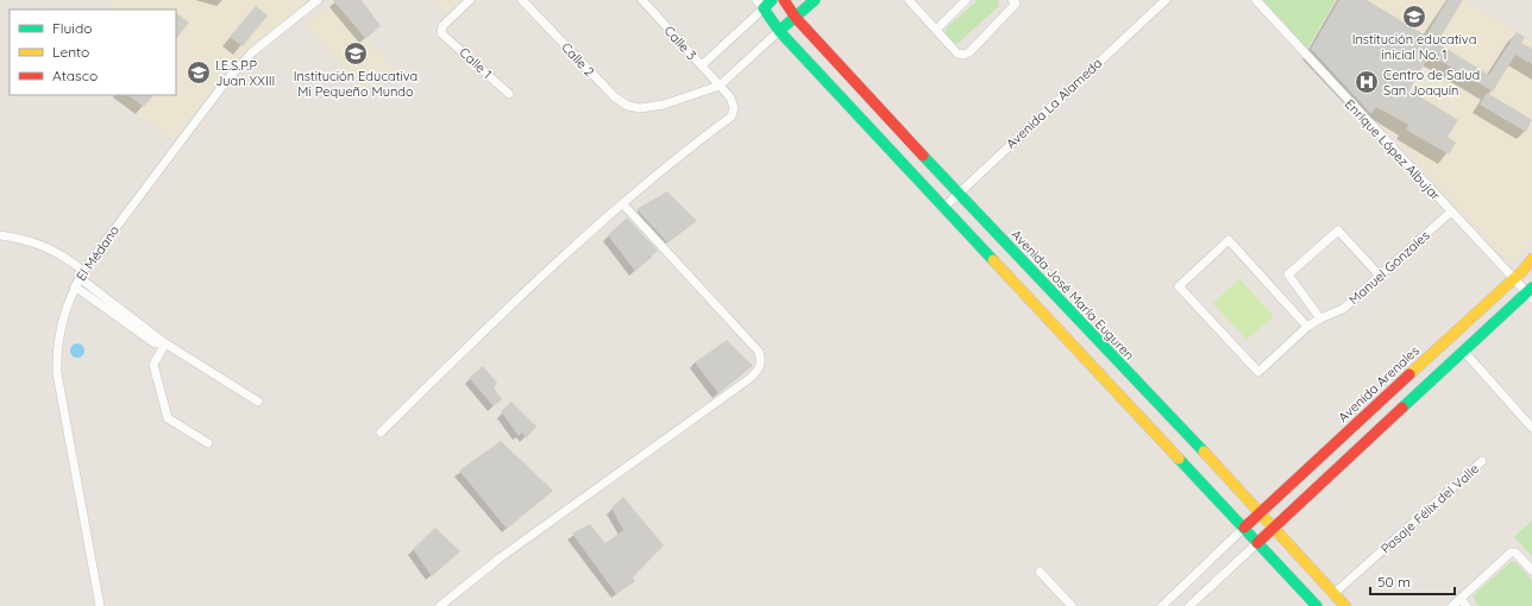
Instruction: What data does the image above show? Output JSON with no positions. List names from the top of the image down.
{
  "streets": {
    "street": [
      "Calle 3",
      "Calle 2",
      "Calle 1",
      "Avenida La Alameda",
      "Enrique López Albujar",
      "El Médano",
      "Manuel Gonzales",
      "Avenida José María Euguren",
      "Avenida Arenales",
      "Pasaje Félix del Valle"
    ]
  },
  "crossings": [
    ["Calle 3", "Calle 2"],
    ["Avenida La Alameda", "Avenida José María Euguren"],
    ["Enrique López Albujar", "Manuel Gonzales"],
    ["Enrique López Albujar", "Avenida Arenales"],
    ["Avenida José María Euguren", "Avenida Arenales"],
    ["Avenida José María Euguren", "Pasaje Félix del Valle"]
  ],
  "places": {
    "school or university": ["Institución educativa inicial No. 1", "Institución Educativa Mi Pequeño Mundo", "I.E.S.P.P Juan XXIII"],
    "hospital": ["Centro de Salud San Joaquín"]
  },
  "legend": ["Fluido", "Lento", "Atasco"],
  "scale_bar": "50 m"
}
